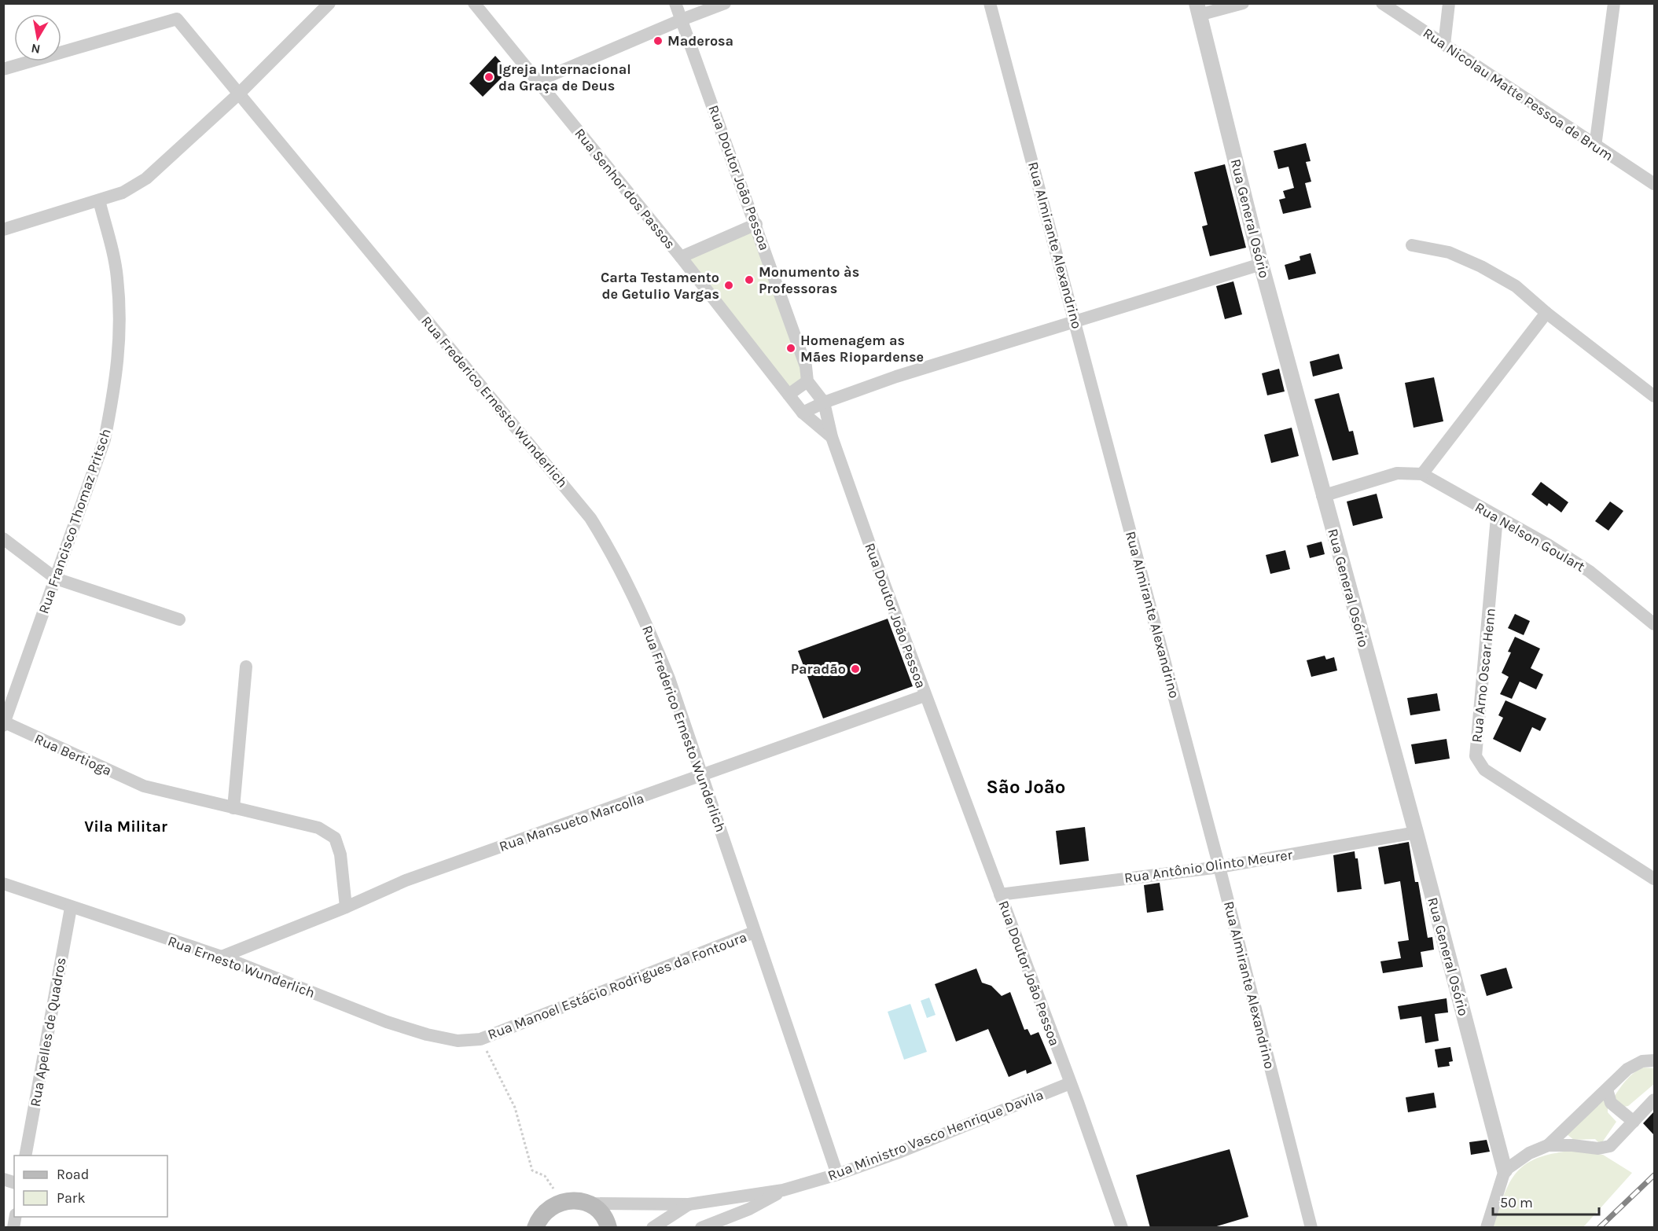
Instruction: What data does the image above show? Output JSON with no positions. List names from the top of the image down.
{
  "streets": {
    "street": [
      "Rua Nicolau Matte Pessoa de Brum",
      "Rua Doutor João Pessoa",
      "Rua Senhor dos Passos",
      "Rua General Osório",
      "Rua Almirante Alexandrino",
      "Rua Frederico Ernesto Wunderlich",
      "Rua Francisco Thomaz Pritsch",
      "Rua Nelson Goulart",
      "Rua Arno Oscar Henn",
      "Rua Bertioga",
      "Rua Mansueto Marcolla",
      "Rua Antônio Olinto Meurer",
      "Rua Ernesto Wunderlich",
      "Rua Manoel Estácio Rodrigues da Fontoura",
      "Rua Apelles de Quadros",
      "Rua Ministro Vasco Henrique Davila"
    ]
  },
  "crossings": [
    ["Rua Doutor João Pessoa", "Rua Senhor dos Passos"],
    ["Rua Doutor João Pessoa", "Rua Mansueto Marcolla"],
    ["Rua Doutor João Pessoa", "Rua Antônio Olinto Meurer"],
    ["Rua Doutor João Pessoa", "Rua Ministro Vasco Henrique Davila"],
    ["Rua General Osório", "Rua Antônio Olinto Meurer"],
    ["Rua Almirante Alexandrino", "Rua Antônio Olinto Meurer"],
    ["Rua Frederico Ernesto Wunderlich", "Rua Mansueto Marcolla"],
    ["Rua Frederico Ernesto Wunderlich", "Rua Manoel Estácio Rodrigues da Fontoura"],
    ["Rua Frederico Ernesto Wunderlich", "Rua Ministro Vasco Henrique Davila"],
    ["Rua Francisco Thomaz Pritsch", "Rua Bertioga"],
    ["Rua Nelson Goulart", "Rua Arno Oscar Henn"],
    ["Rua Bertioga", "Rua Mansueto Marcolla"],
    ["Rua Mansueto Marcolla", "Rua Ernesto Wunderlich"],
    ["Rua Ernesto Wunderlich", "Rua Manoel Estácio Rodrigues da Fontoura"],
    ["Rua Ernesto Wunderlich", "Rua Apelles de Quadros"]
  ],
  "districts": ["São João", "Vila Militar"],
  "places": [
    "Maderosa",
    "Igreja Internacional da Graça de Deus",
    "Monumento às Professoras",
    "Carta Testamento de Getulio Vargas",
    "Homenagem as Mães Riopardense",
    "Paradão"
  ],
  "legend": ["Road", "Park"],
  "scale_bar": "50 m",
  "north": "bottom"
}
